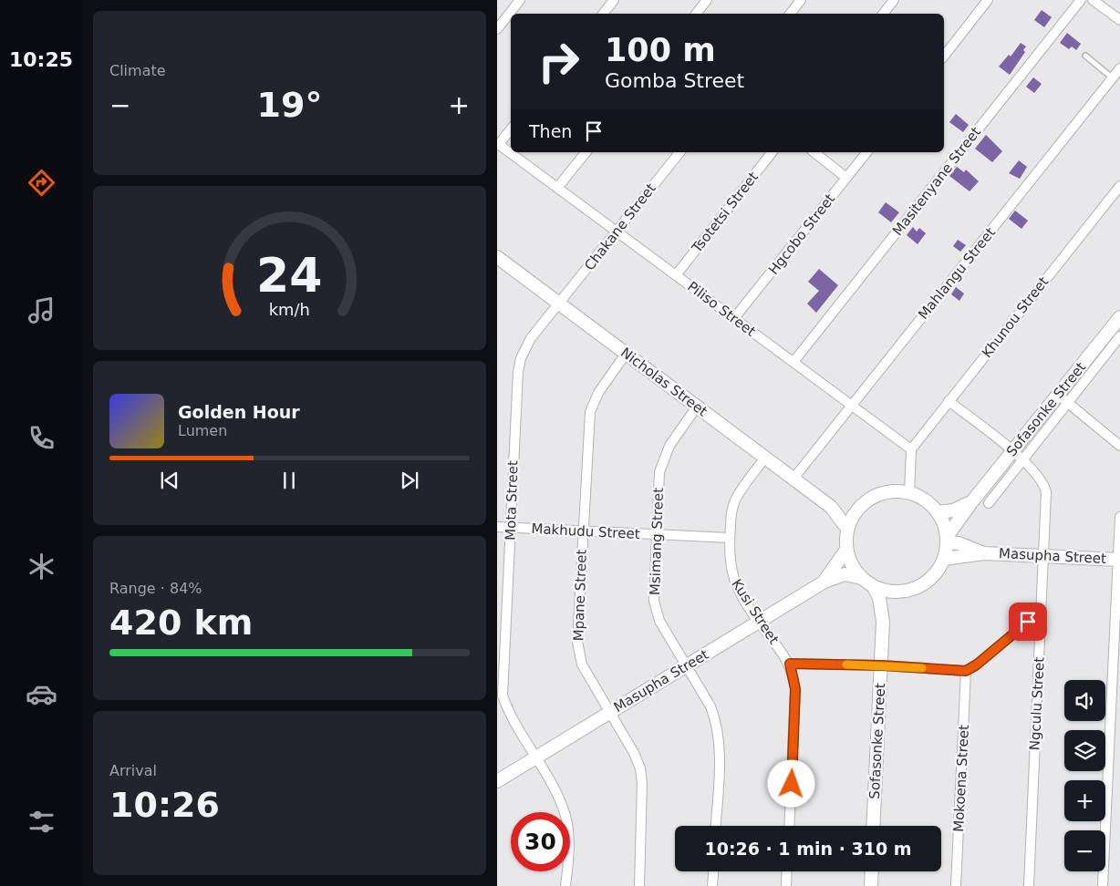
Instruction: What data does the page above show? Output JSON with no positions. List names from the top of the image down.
{
  "streets": {
    "main road": ["Nicholas Street", "Sofasonke Street", "Masupha Street"],
    "street": [
      "Masitenyane Street",
      "Tsotetsi Street",
      "Chakane Street",
      "Hgcobo Street",
      "Mahlangu Street",
      "Piliso Street",
      "Khunou Street",
      "Mota Street",
      "Makhudu Street",
      "Msimang Street",
      "Mpane Street",
      "Kusi Street",
      "Ngculu Street",
      "Mokoena Street"
    ]
  },
  "crossings": [
    ["Masitenyane Street", "Piliso Street"],
    ["Tsotetsi Street", "Piliso Street"],
    ["Chakane Street", "Piliso Street"],
    ["Chakane Street", "Nicholas Street"],
    ["Chakane Street", "Mota Street"],
    ["Hgcobo Street", "Piliso Street"],
    ["Mahlangu Street", "Piliso Street"],
    ["Mahlangu Street", "Nicholas Street"],
    ["Piliso Street", "Khunou Street"],
    ["Khunou Street", "Ngculu Street"],
    ["Nicholas Street", "Sofasonke Street"],
    ["Nicholas Street", "Mota Street"],
    ["Nicholas Street", "Msimang Street"],
    ["Nicholas Street", "Masupha Street"],
    ["Nicholas Street", "Mpane Street"],
    ["Nicholas Street", "Kusi Street"],
    ["Sofasonke Street", "Masupha Street"],
    ["Sofasonke Street", "Ngculu Street"],
    ["Mota Street", "Makhudu Street"],
    ["Mota Street", "Masupha Street"],
    ["Makhudu Street", "Msimang Street"],
    ["Makhudu Street", "Mpane Street"],
    ["Makhudu Street", "Kusi Street"],
    ["Msimang Street", "Masupha Street"],
    ["Masupha Street", "Mpane Street"],
    ["Masupha Street", "Kusi Street"],
    ["Masupha Street", "Ngculu Street"]
  ],
  "page": {
    "tabs": "10:25",
    "tile": [
      "Climate",
      ["Range · 84%", "420 km"],
      ["Arrival", "10:26"]
    ],
    "turn": ["100 m", "Gomba Street"],
    "heat": ["−", "19°", "+"],
    "then": "Then",
    "song": ["Golden Hour", "Lumen"],
    "map_buttons": ["+", "−"],
    "limit": "30",
    "trip": "10:26 · 1 min · 310 m",
    "gauge": ["24", "km/h"]
  }
}
